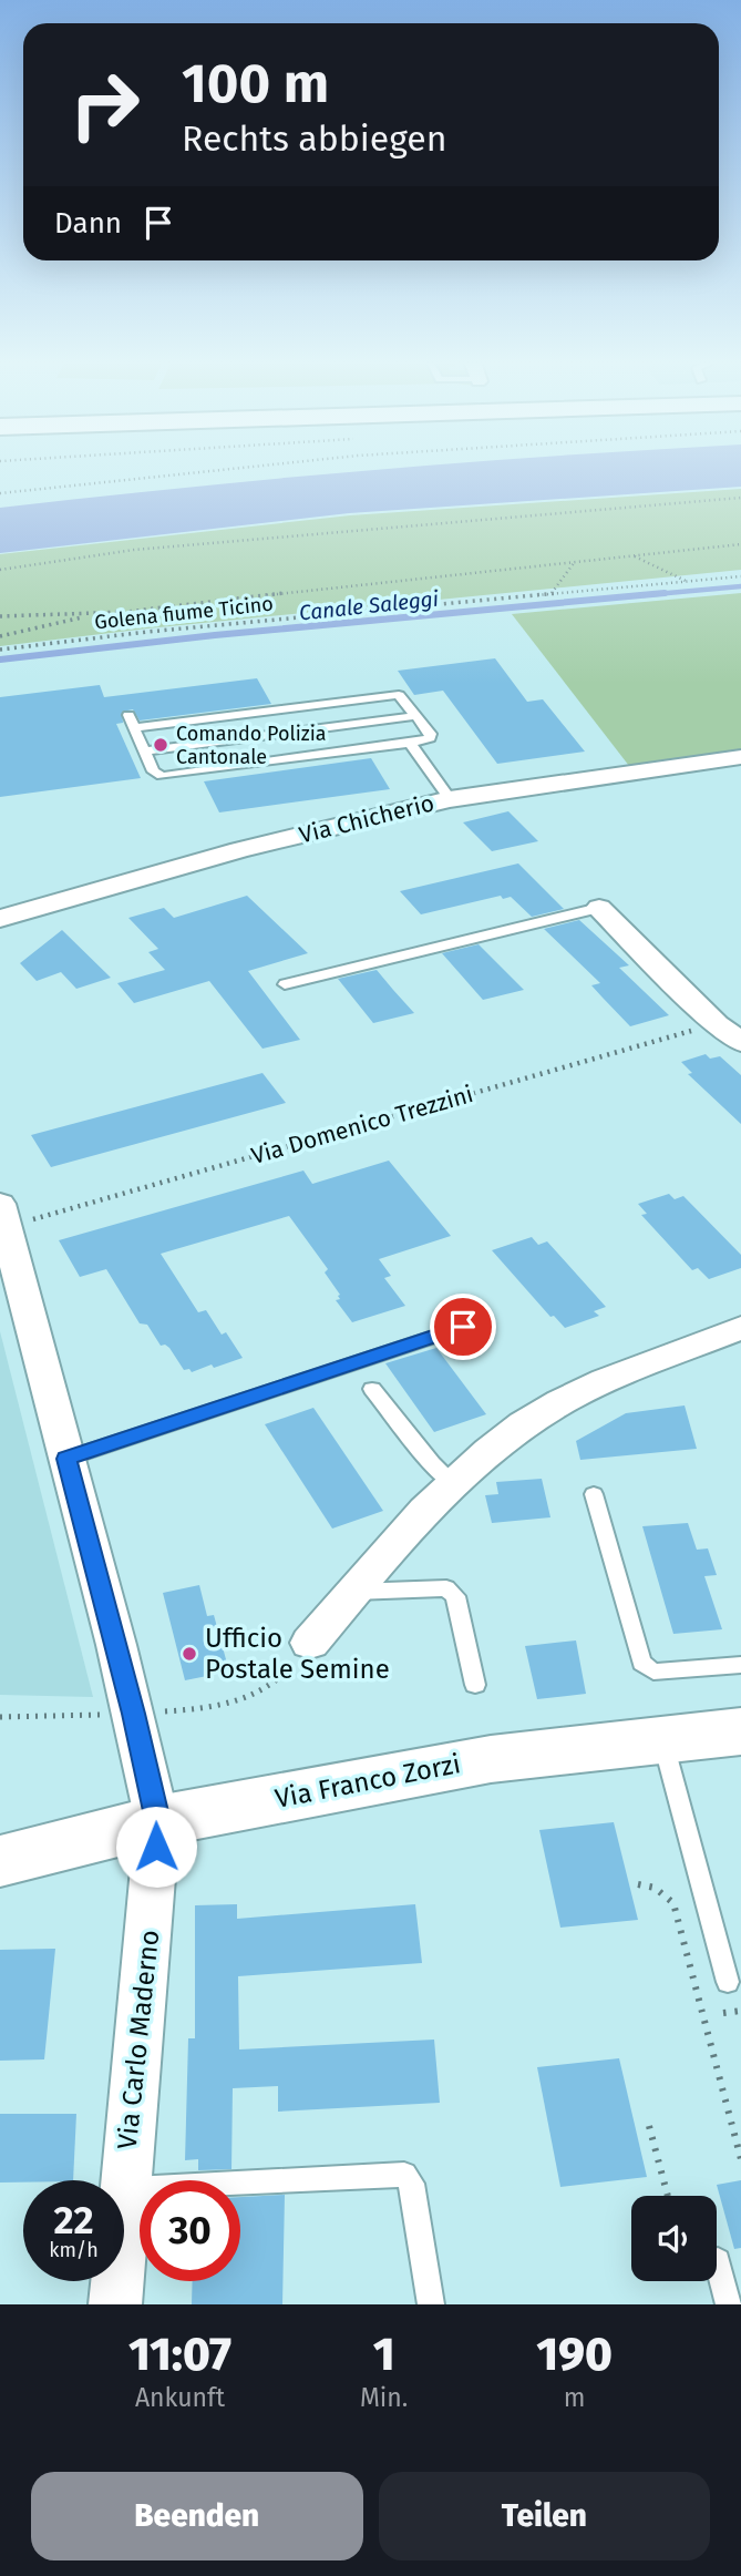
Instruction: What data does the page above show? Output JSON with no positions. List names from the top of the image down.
{
  "streets": {
    "main road": ["Via Franco Zorzi"],
    "street": ["Via Chicherio", "Via Carlo Maderno"],
    "path": ["Golena fiume Ticino", "Via Domenico Trezzini"]
  },
  "crossings": [
    ["Via Domenico Trezzini", "Via Carlo Maderno"],
    ["Via Franco Zorzi", "Via Carlo Maderno"]
  ],
  "water": ["Canale Saleggi"],
  "places": ["Comando Polizia Cantonale", "Ufficio Postale Semine"],
  "page": {
    "turn": ["100 m", "Rechts abbiegen"],
    "then": "Dann",
    "speed": "22 km/h",
    "limit": "30",
    "eta": [
      "11:07",
      "Ankunft",
      "1",
      "Min.",
      "190",
      "m"
    ],
    "buttons": ["Beenden", "Teilen"]
  }
}
